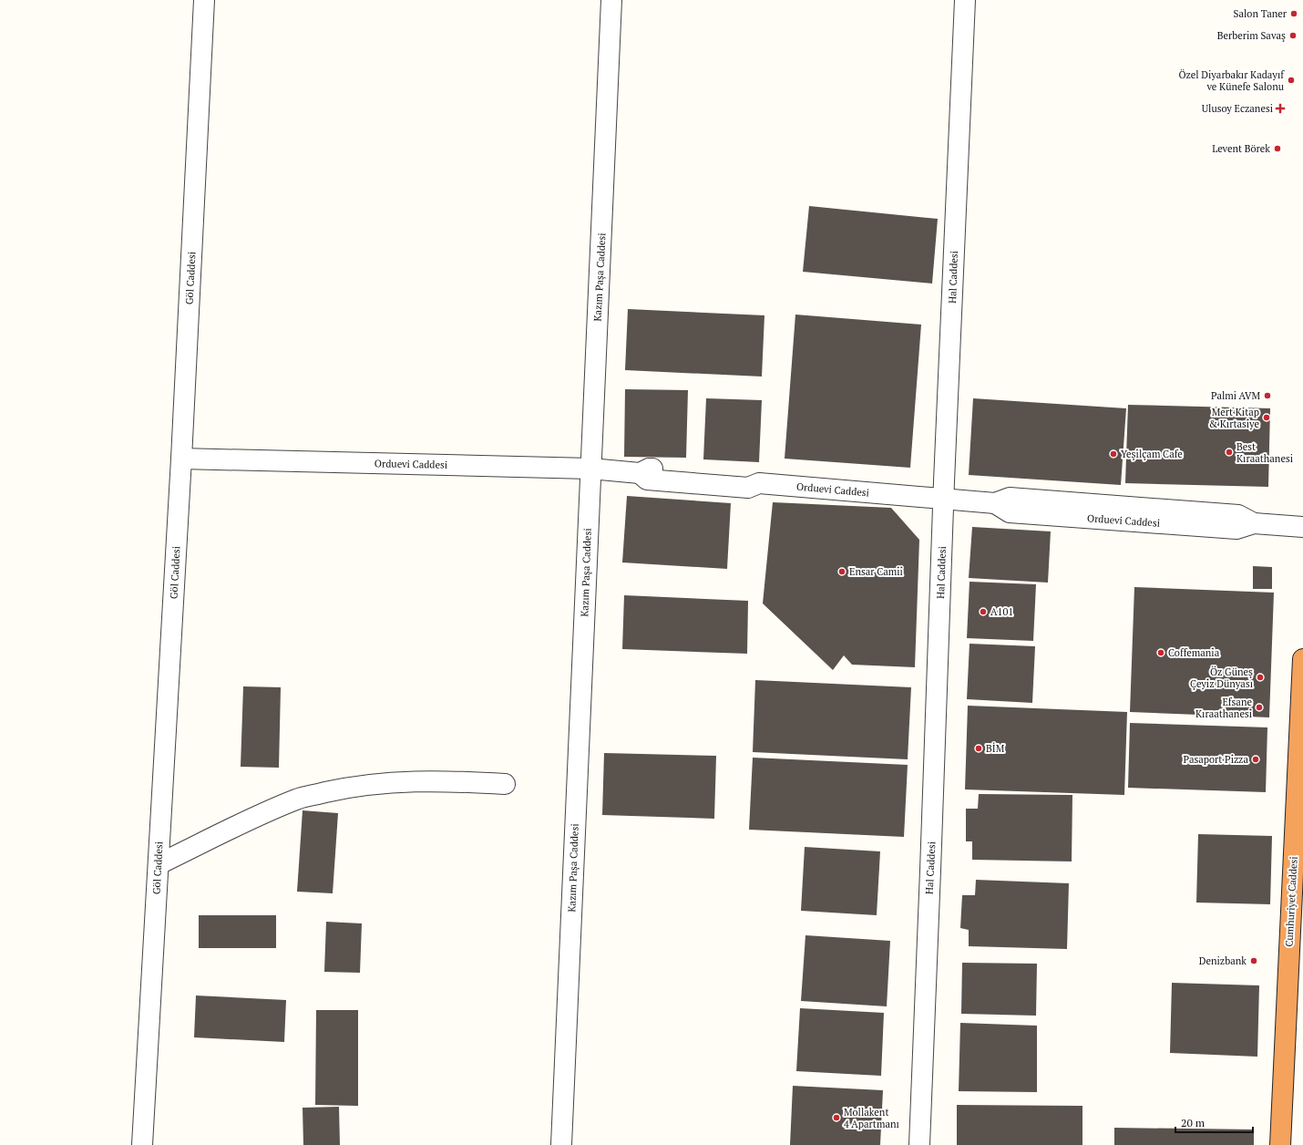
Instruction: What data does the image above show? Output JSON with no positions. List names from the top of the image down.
{
  "streets": {
    "highway": ["Cumhuriyet Caddesi"],
    "street": [
      "Kazım Paşa Caddesi",
      "Hal Caddesi",
      "Göl Caddesi",
      "Orduevi Caddesi"
    ]
  },
  "crossings": [
    ["Kazım Paşa Caddesi", "Orduevi Caddesi"],
    ["Hal Caddesi", "Orduevi Caddesi"],
    ["Göl Caddesi", "Orduevi Caddesi"]
  ],
  "places": {
    "other": [
      "Salon Taner",
      "Berberim Savaş",
      "Özel Diyarbakır Kadayıf ve Künefe Salonu",
      "Levent Börek",
      "Palmi AVM",
      "Mert Kitap & Kırtasiye",
      "Best Kıraathanesi",
      "Yeşilçam Cafe",
      "Ensar Camii",
      "A101",
      "Coffemania",
      "Öz Güneş Çeyiz Dünyası",
      "Efsane Kıraathanesi",
      "BİM",
      "Pasaport Pizza",
      "Denizbank",
      "Mollakent 4 Apartmanı"
    ],
    "health": ["Ulusoy Eczanesi"]
  },
  "scale_bar": "20 m"
}
